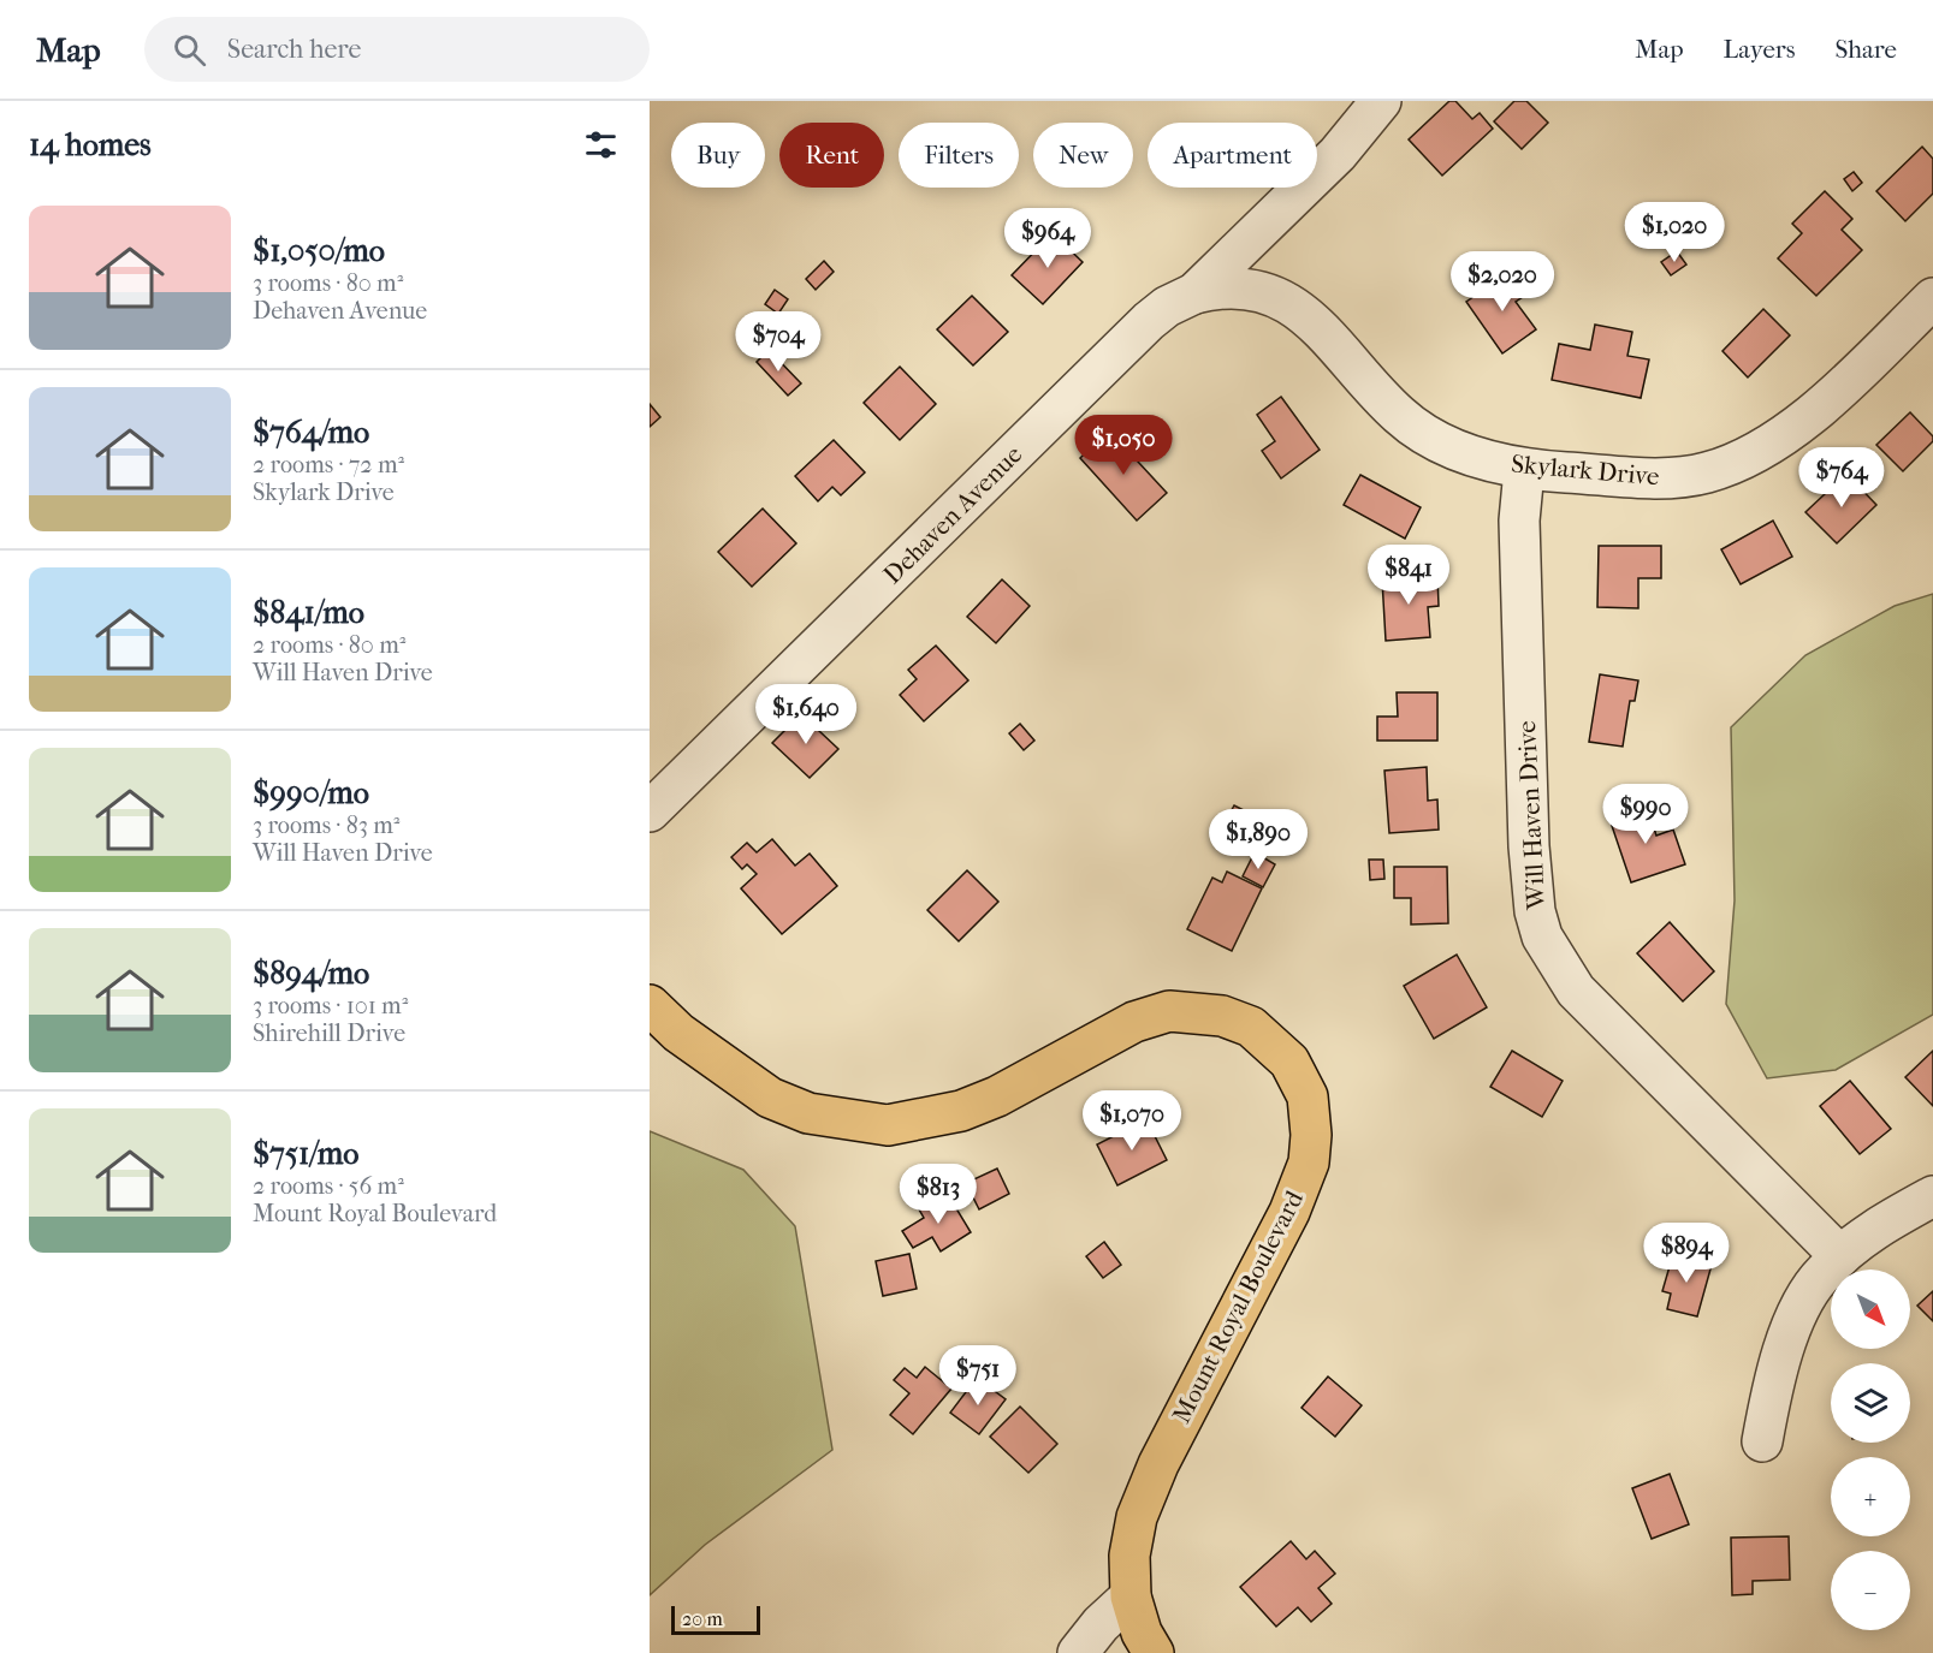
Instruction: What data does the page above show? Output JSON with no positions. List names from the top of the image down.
{
  "streets": {
    "main road": ["Mount Royal Boulevard"],
    "street": ["Skylark Drive", "Dehaven Avenue", "Will Haven Drive"]
  },
  "crossings": [
    ["Skylark Drive", "Dehaven Avenue"],
    ["Skylark Drive", "Will Haven Drive"]
  ],
  "scale_bar": "20 m",
  "north": "bottom right",
  "page": {
    "header": "Map",
    "search": "Search here",
    "nav": ["Map", "Layers", "Share"],
    "heading": "14 homes",
    "chip": [
      "Buy",
      "Rent",
      "Filters",
      "New",
      "Apartment"
    ],
    "list": [
      {
        "name": "$1,050/mo",
        "note": "3 rooms · 80 m² · Dehaven Avenue"
      },
      {
        "name": "$764/mo",
        "note": "2 rooms · 72 m² · Skylark Drive"
      },
      {
        "name": "$841/mo",
        "note": "2 rooms · 80 m² · Will Haven Drive"
      },
      {
        "name": "$990/mo",
        "note": "3 rooms · 83 m² · Will Haven Drive"
      },
      {
        "name": "$894/mo",
        "note": "3 rooms · 101 m² · Shirehill Drive"
      },
      {
        "name": "$751/mo",
        "note": "2 rooms · 56 m² · Mount Royal Boulevard"
      }
    ],
    "price": [
      "$1,020",
      "$964",
      "$2,020",
      "$704",
      "$1,050",
      "$764",
      "$841",
      "$1,640",
      "$990",
      "$1,890",
      "$1,070",
      "$813",
      "$894",
      "$751"
    ],
    "map_buttons": ["+", "−"],
    "scale": "20 m"
  }
}
